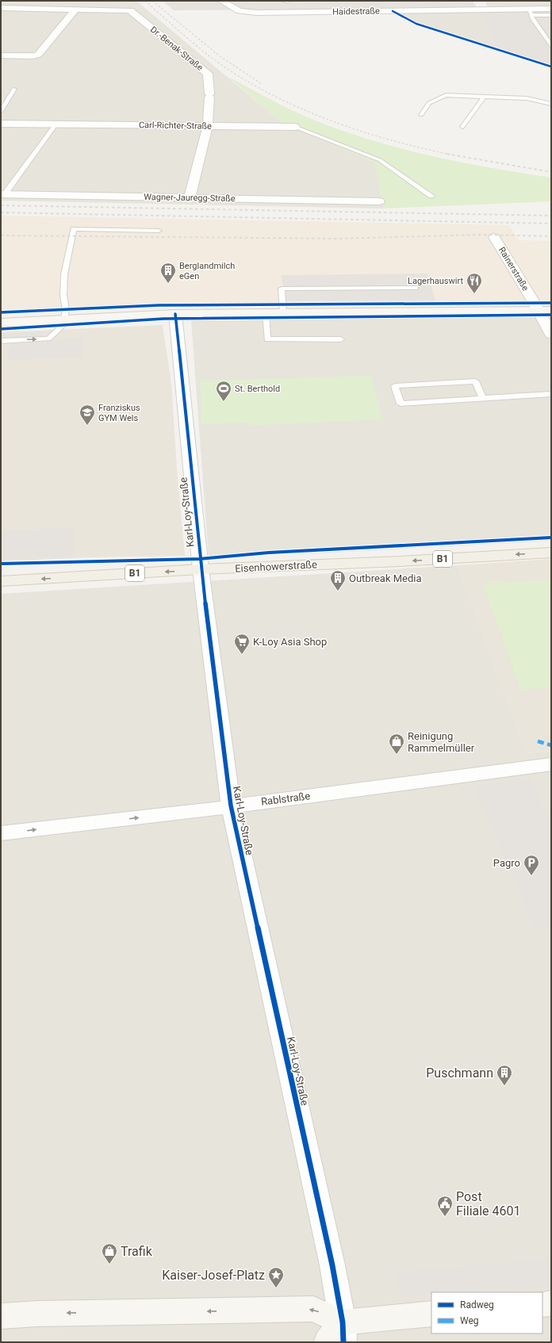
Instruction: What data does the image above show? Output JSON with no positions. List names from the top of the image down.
{
  "streets": {
    "main road": ["B1", "Eisenhowerstraße"],
    "street": [
      "Haidestraße",
      "Dr.-Benak-Straße",
      "Carl-Richter-Straße",
      "Wagner-Jauregg-Straße",
      "Rainerstraße",
      "Karl-Loy-Straße",
      "Rablstraße"
    ]
  },
  "crossings": [
    ["Dr.-Benak-Straße", "Carl-Richter-Straße"],
    ["Dr.-Benak-Straße", "Wagner-Jauregg-Straße"],
    ["Karl-Loy-Straße", "Eisenhowerstraße"],
    ["Karl-Loy-Straße", "Rablstraße"]
  ],
  "one_way": ["Eisenhowerstraße", "Rablstraße"],
  "places": {
    "building": ["Berglandmilch eGen", "Outbreak Media", "Puschmann"],
    "restaurant": ["Lagerhauswirt"],
    "sports": ["St. Berthold"],
    "school or university": ["Franziskus GYM Wels"],
    "supermarket": ["K-Loy Asia Shop"],
    "shop": ["Reinigung Rammelmüller", "Trafik"],
    "parking": ["Pagro"],
    "public building": ["Post Filiale 4601"],
    "place": ["Kaiser-Josef-Platz"]
  },
  "legend": ["Radweg", "Weg"]
}
